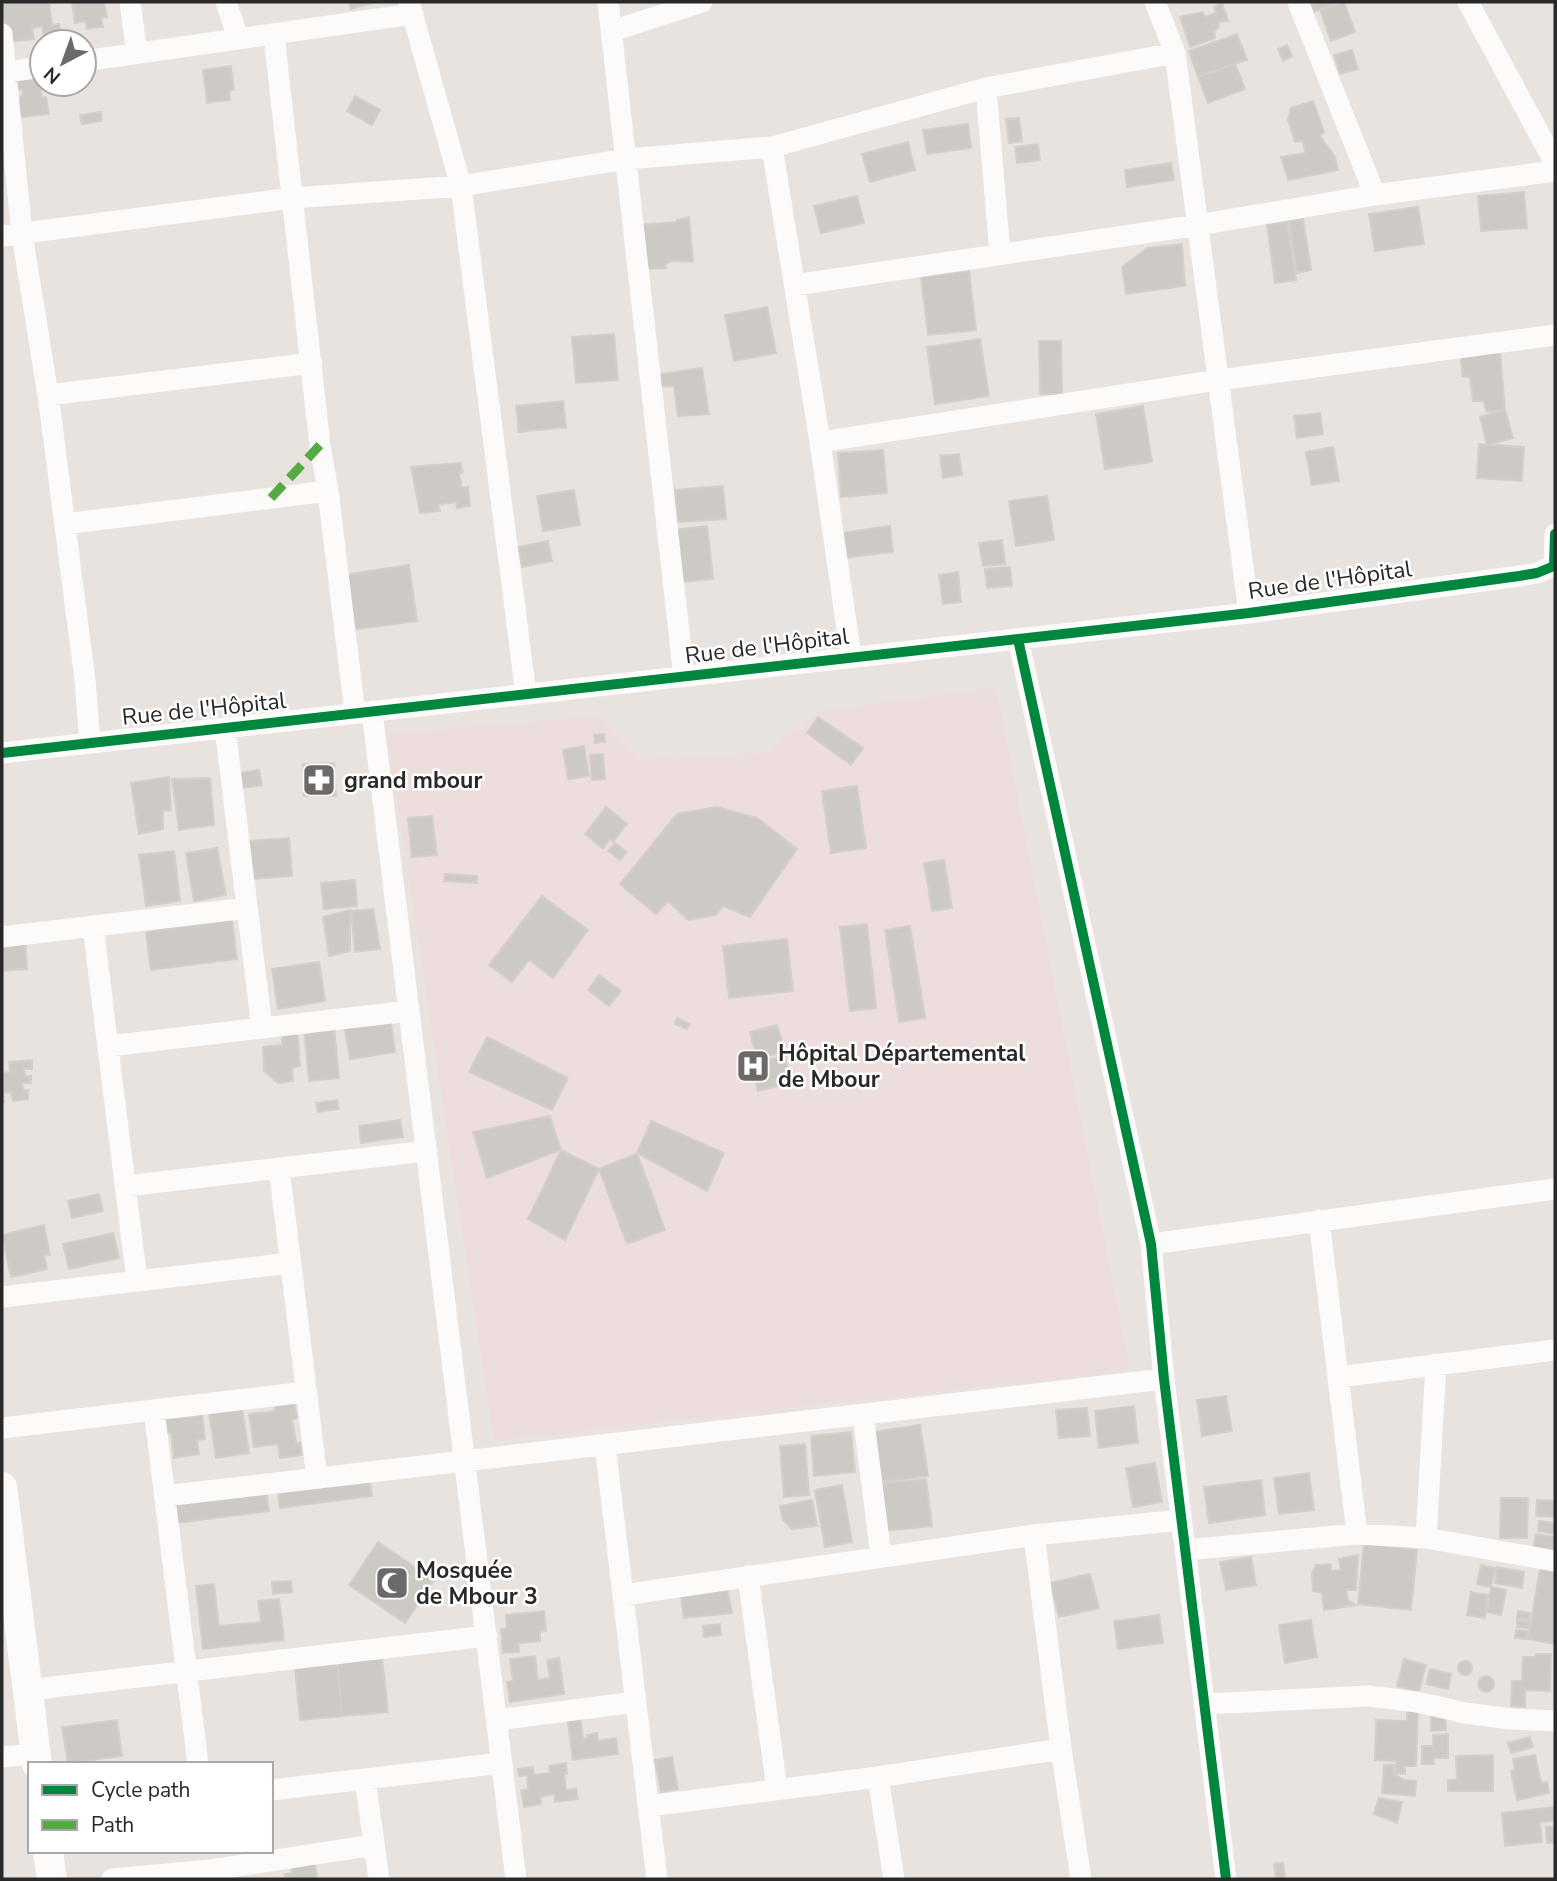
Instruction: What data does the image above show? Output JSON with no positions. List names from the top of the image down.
{
  "streets": {
    "street": ["Rue de l'Hôpital"]
  },
  "places": {
    "pharmacy": ["grand mbour"],
    "hospital": ["Hôpital Départemental de Mbour"],
    "mosque": ["Mosquée de Mbour 3"]
  },
  "legend": ["Cycle path", "Path"],
  "north": "bottom left"
}
